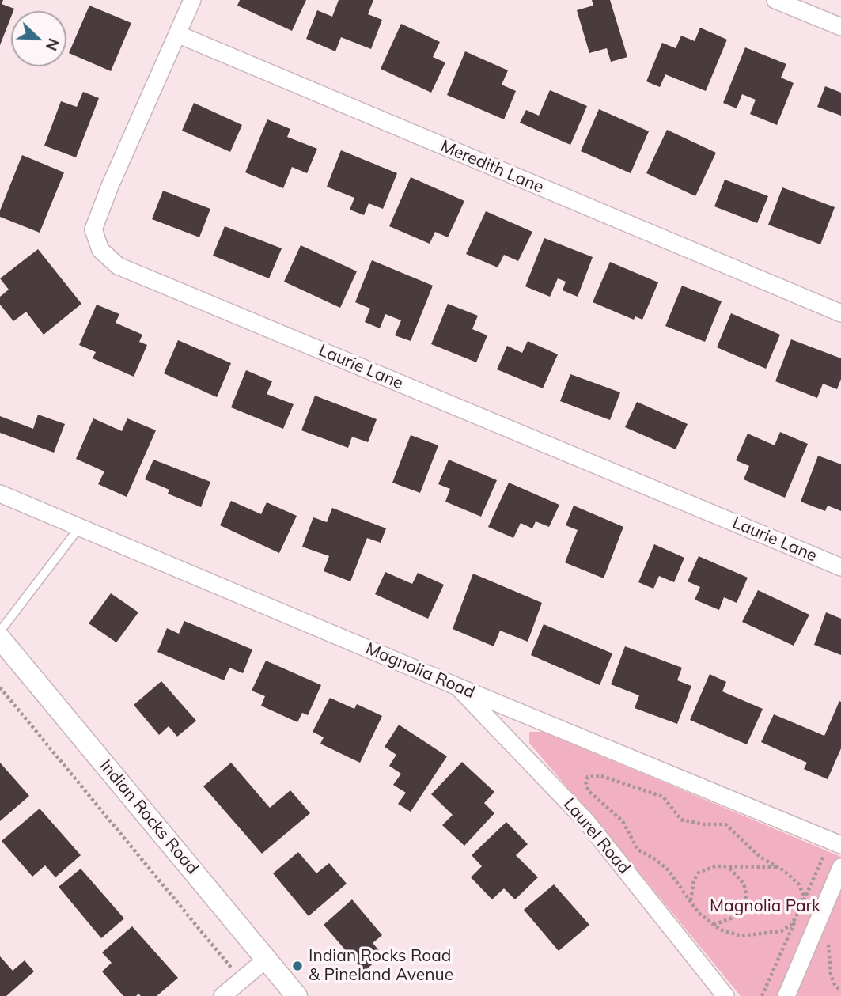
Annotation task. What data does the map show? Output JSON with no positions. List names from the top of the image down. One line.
{"streets":{"street":["Meredith Lane","Laurie Lane","Magnolia Road","Indian Rocks Road","Laurel Road"]},"crossings":[["Meredith Lane","Laurie Lane"],["Magnolia Road","Laurel Road"]],"parks":["Magnolia Park"],"places":["Indian Rocks Road & Pineland Avenue"],"north":"bottom right"}
